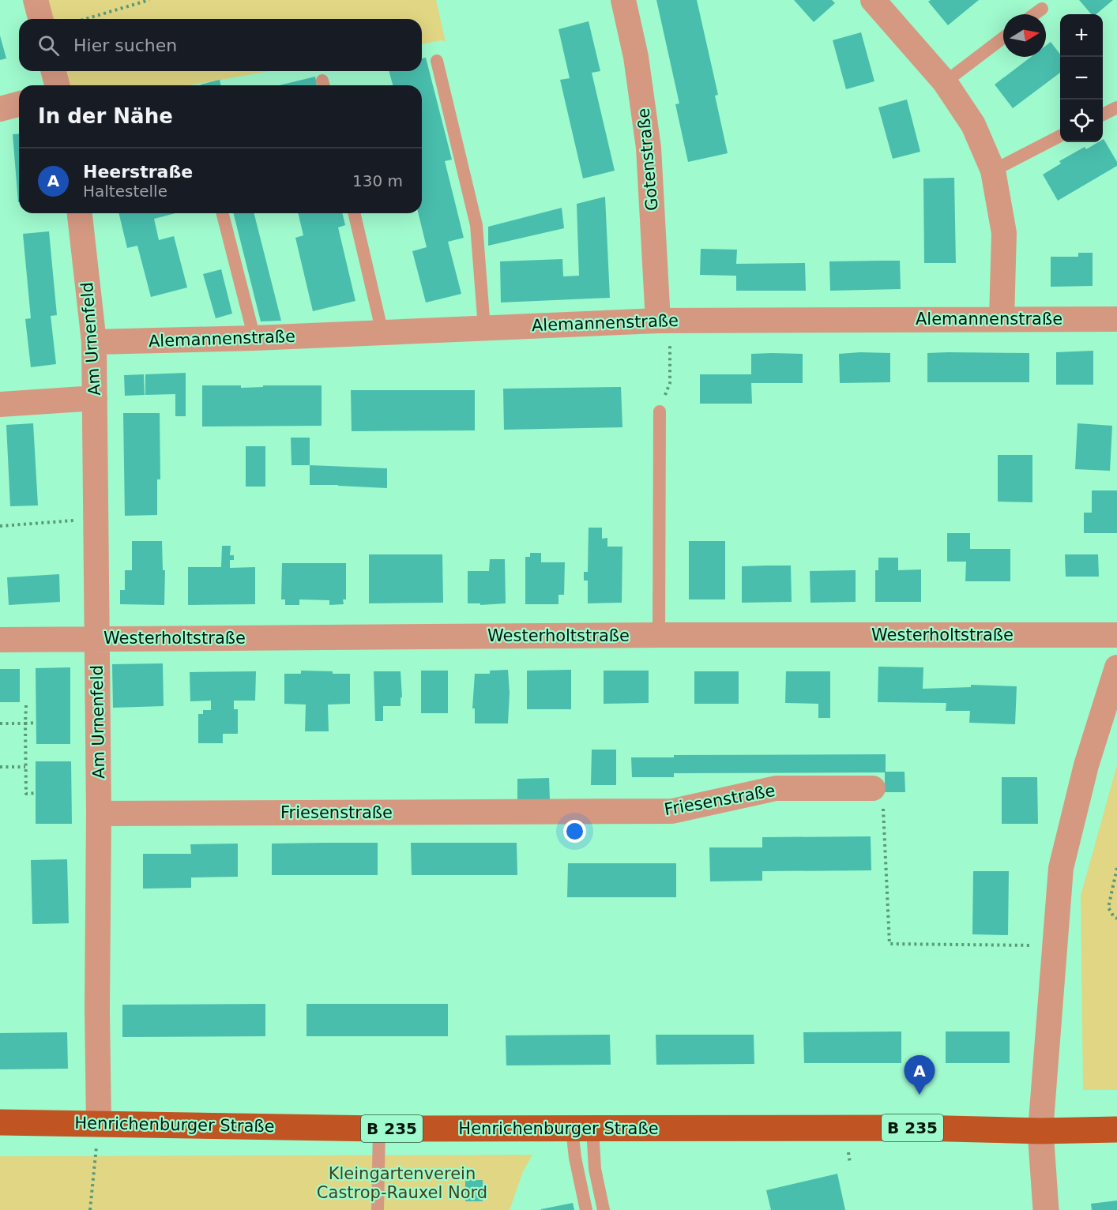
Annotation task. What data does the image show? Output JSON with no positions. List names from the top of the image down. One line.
{"streets":{"main road":["Henrichenburger Straße","B 235"],"street":["Gotenstraße","Alemannenstraße","Am Urnenfeld","Westerholtstraße","Friesenstraße"]},"crossings":[["Gotenstraße","Alemannenstraße"],["Alemannenstraße","Am Urnenfeld"],["Am Urnenfeld","Westerholtstraße"],["Am Urnenfeld","Friesenstraße"],["Am Urnenfeld","Henrichenburger Straße"]],"parks":["Kleingartenverein Castrop-Rauxel Nord"],"north":"right","page":{"map_buttons":["+","−"],"search":"Hier suchen","heading":"In der Nähe","list":[{"mark":"A","name":"Heerstraße","note":"Haltestelle","value":"130 m"}],"pins":"A"}}
